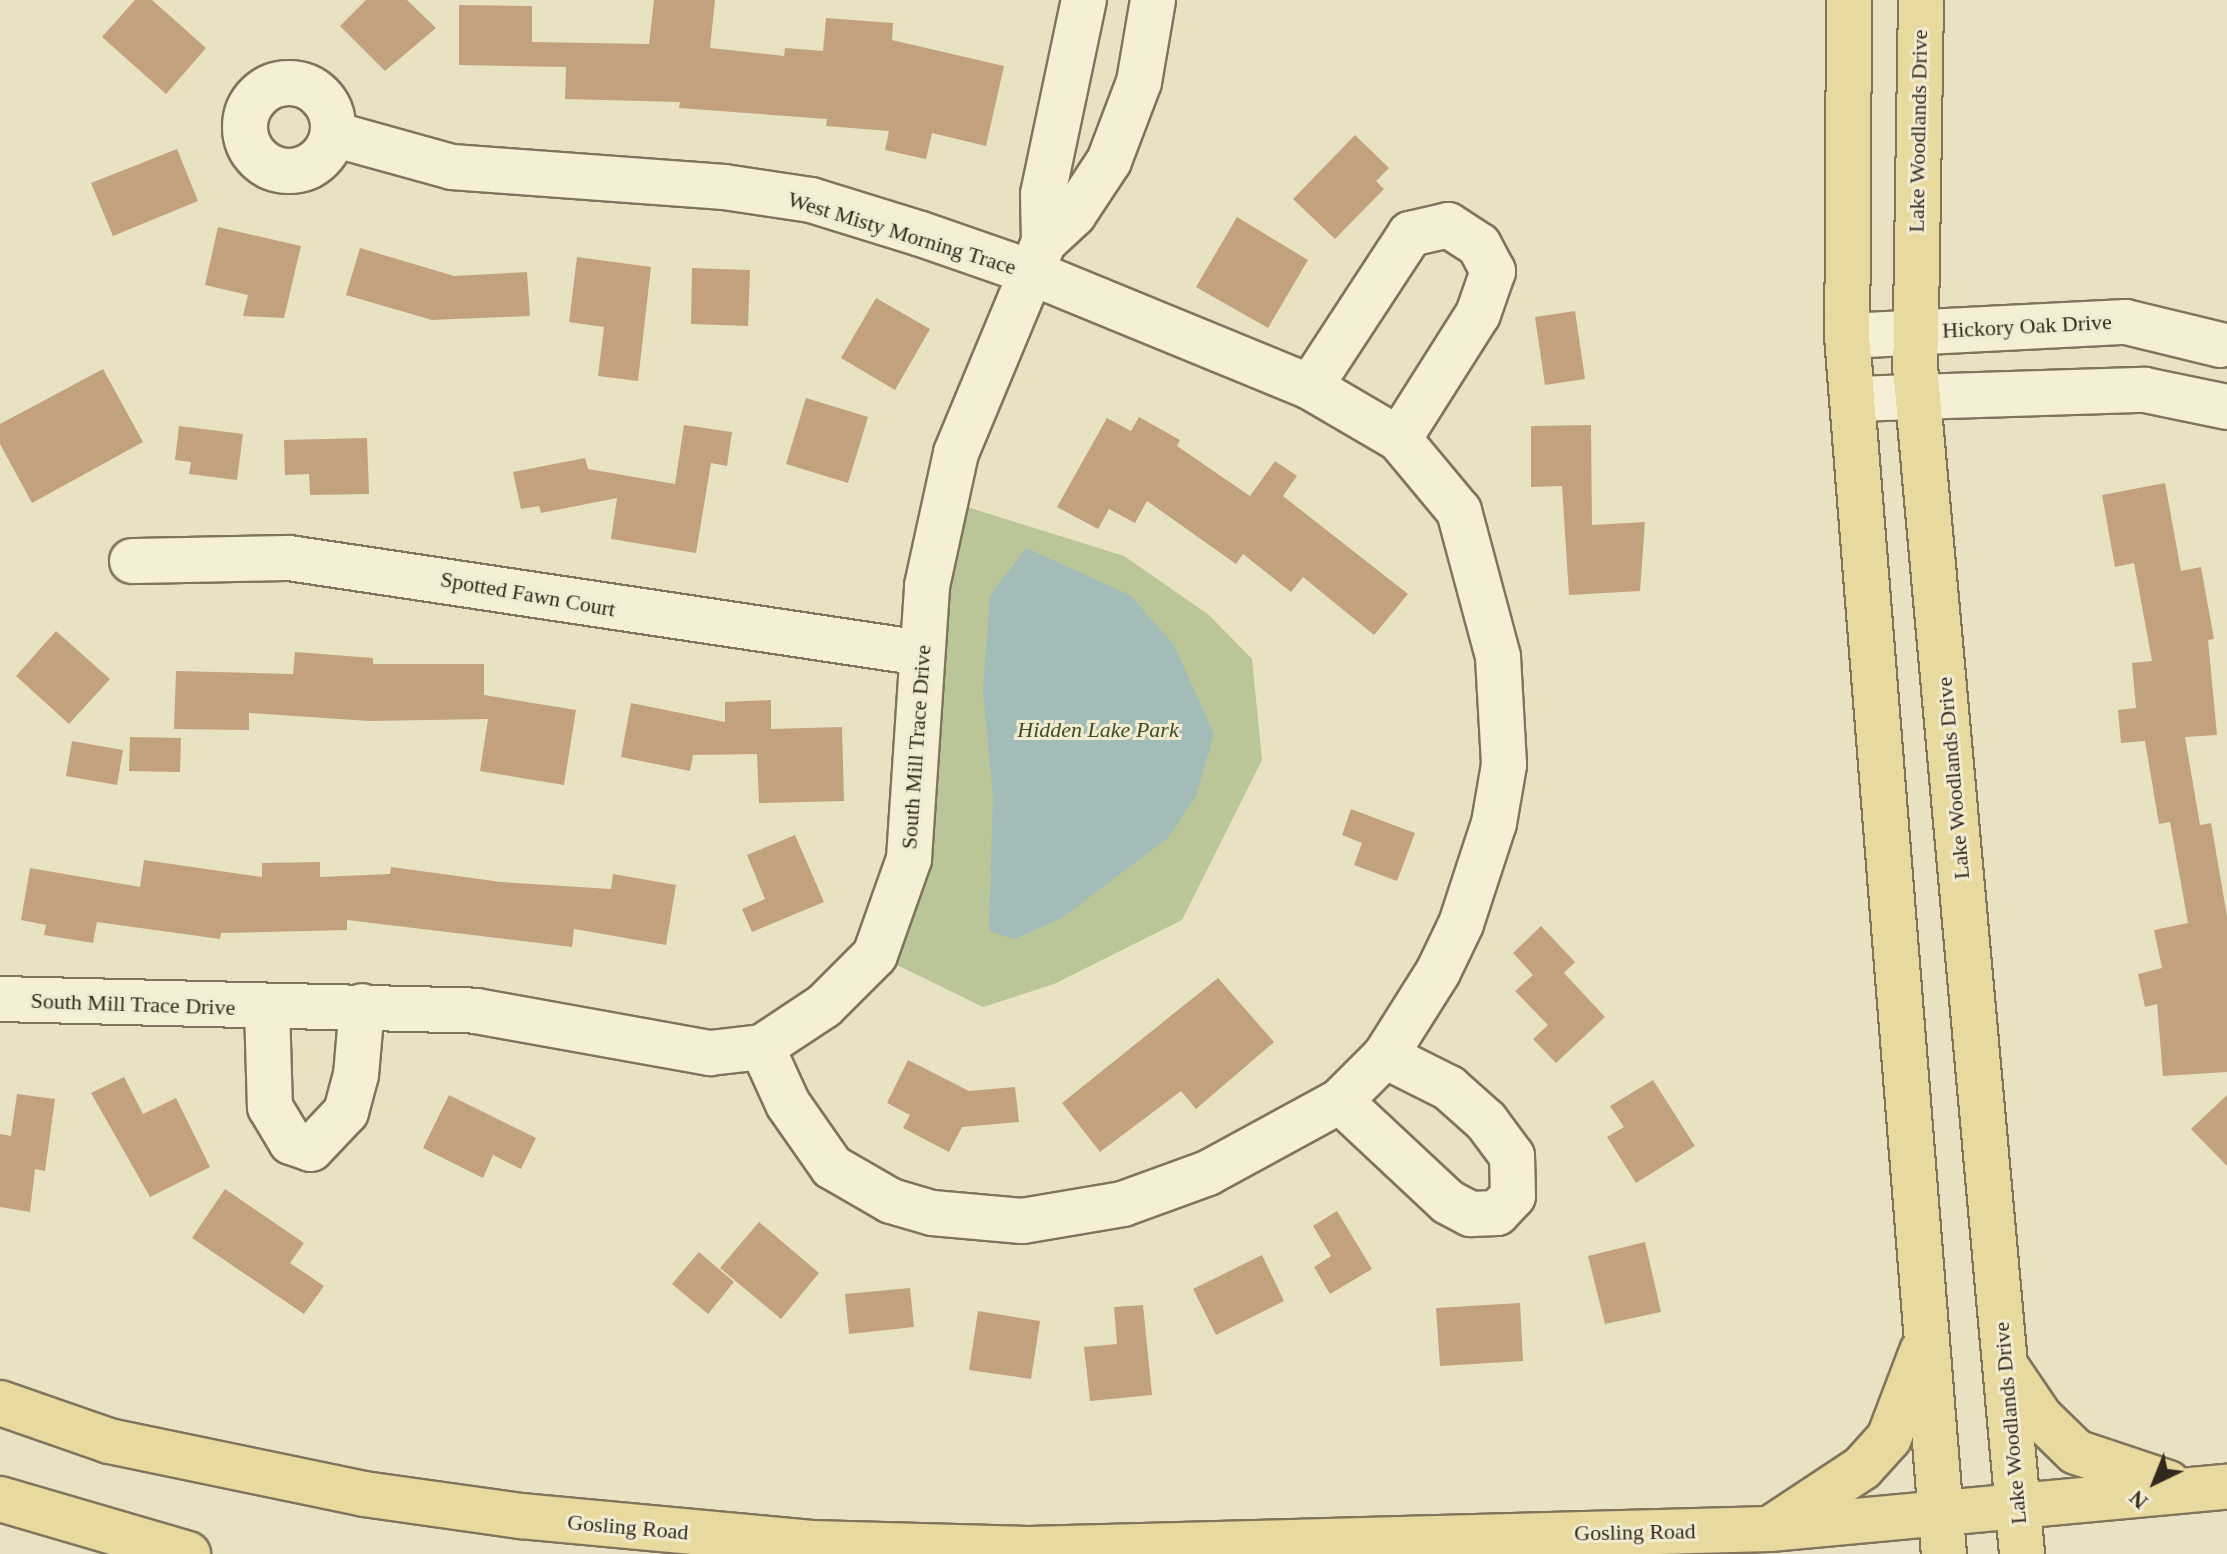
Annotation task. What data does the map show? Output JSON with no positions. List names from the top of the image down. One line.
{"streets":{"main road":["Lake Woodlands Drive","Gosling Road"],"street":["West Misty Morning Trace","Hickory Oak Drive","Spotted Fawn Court","South Mill Trace Drive"]},"crossings":[["Lake Woodlands Drive","Hickory Oak Drive"],["Lake Woodlands Drive","Gosling Road"],["West Misty Morning Trace","South Mill Trace Drive"],["Spotted Fawn Court","South Mill Trace Drive"]],"parks":["Hidden Lake Park"],"north":"bottom left"}
